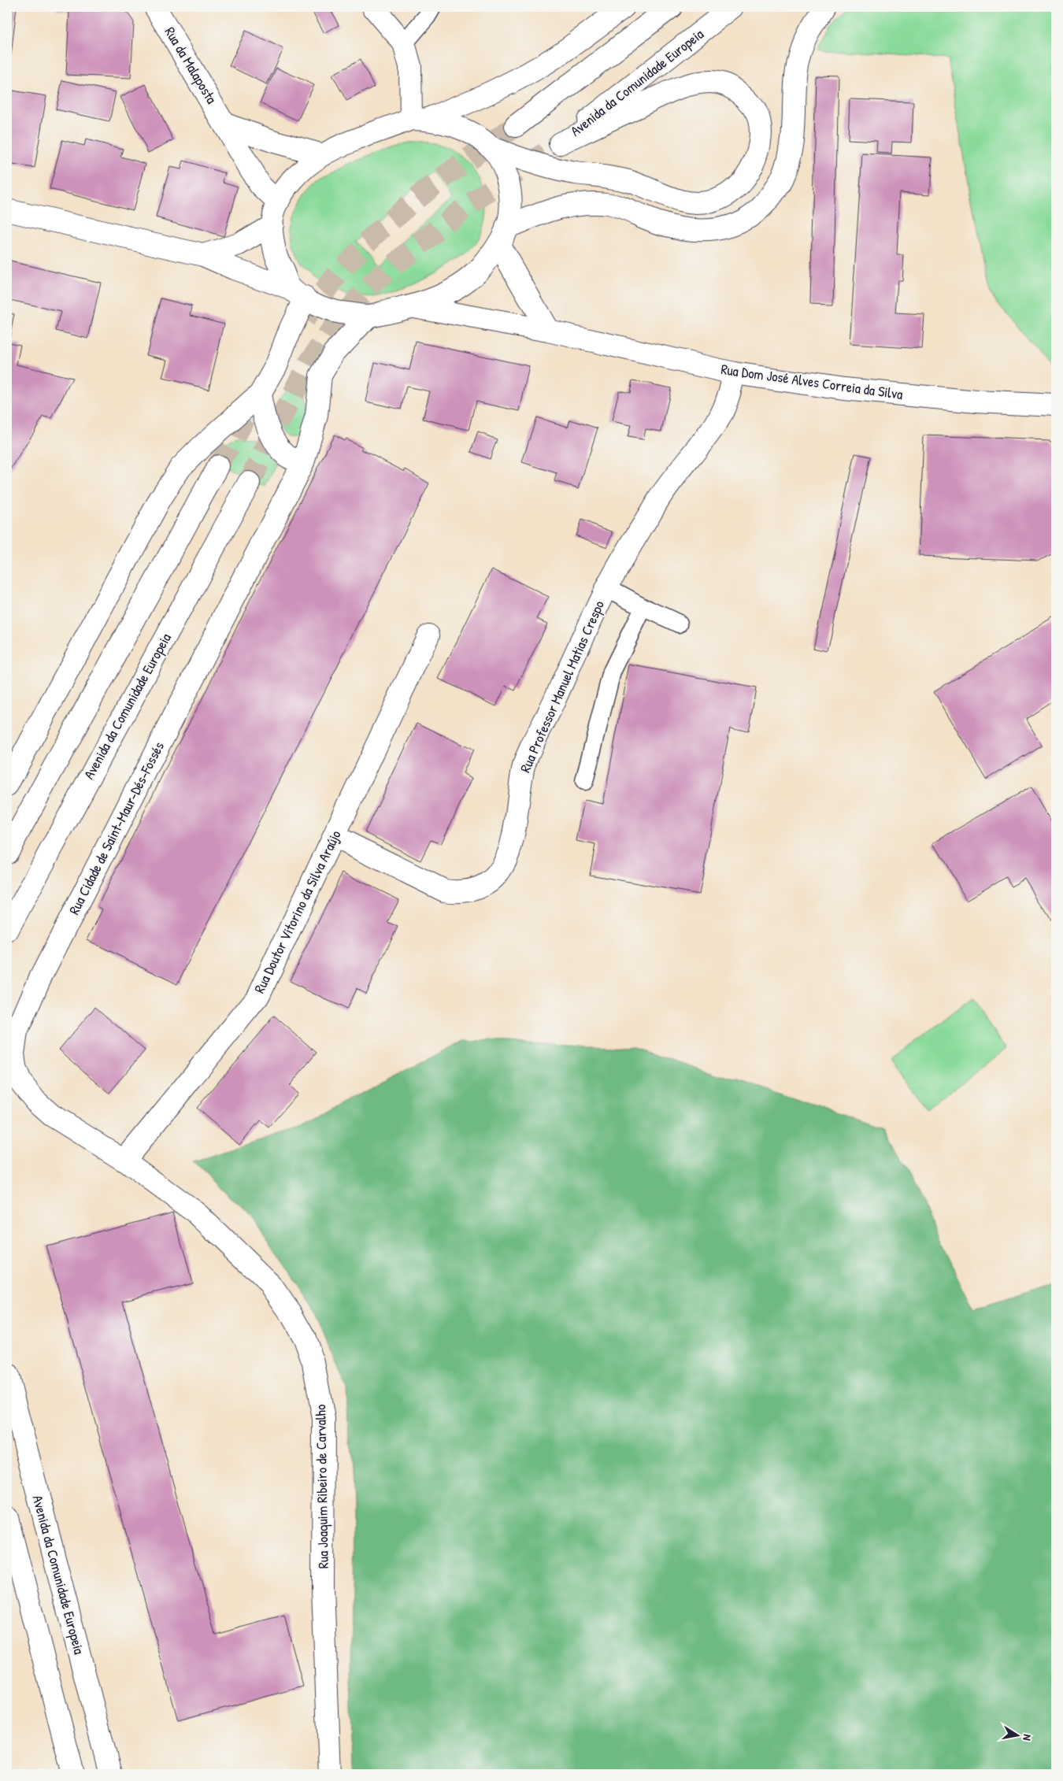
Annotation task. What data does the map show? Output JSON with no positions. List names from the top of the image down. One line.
{"streets":{"main road":["Rua da Malaposta","Avenida da Comunidade Europeia","Rua Dom José Alves Correia da Silva","Rua Professor Manuel Matias Crespo","Rua Cidade de Saint-Maur-Dés-Fossés","Rua Doutor Vitorino da Silva Araújo","Rua Joaquim Ribeiro de Carvalho"]},"crossings":[["Rua Dom José Alves Correia da Silva","Rua Professor Manuel Matias Crespo"],["Rua Professor Manuel Matias Crespo","Rua Doutor Vitorino da Silva Araújo"],["Rua Cidade de Saint-Maur-Dés-Fossés","Rua Doutor Vitorino da Silva Araújo"],["Rua Cidade de Saint-Maur-Dés-Fossés","Rua Joaquim Ribeiro de Carvalho"],["Rua Doutor Vitorino da Silva Araújo","Rua Joaquim Ribeiro de Carvalho"]],"north":"right"}
